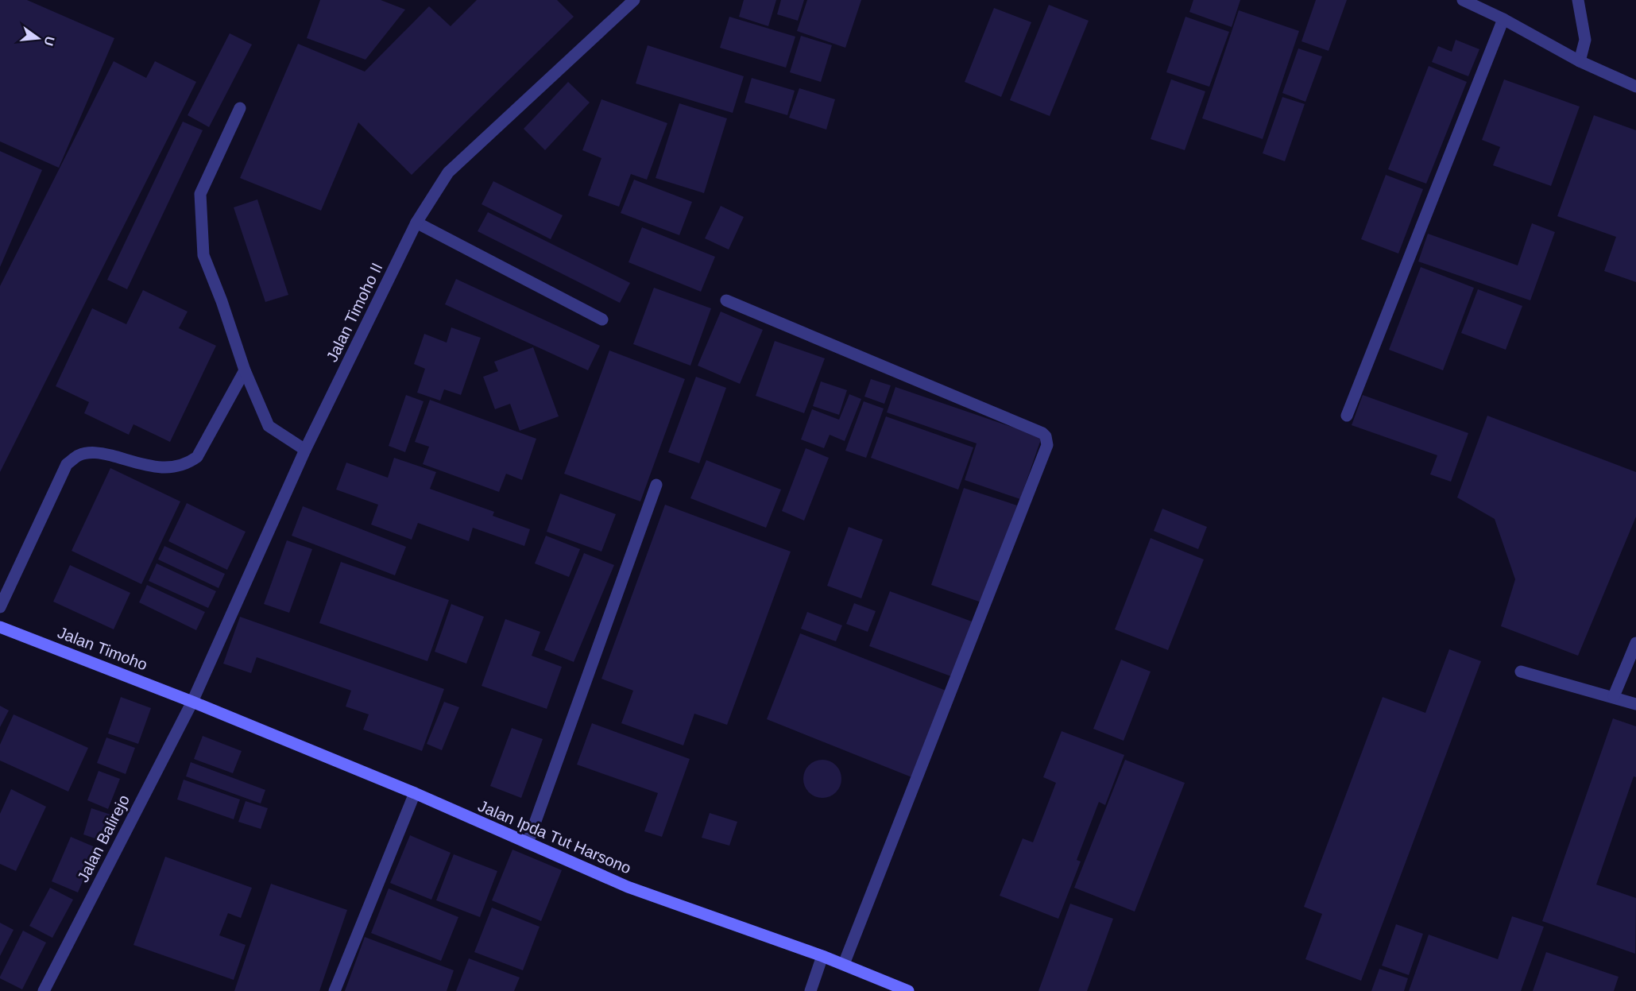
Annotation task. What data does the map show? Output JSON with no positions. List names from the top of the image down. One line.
{"streets":{"main road":["Jalan Timoho","Jalan Ipda Tut Harsono"],"street":["Jalan Timoho II","Jalan Balirejo"]},"crossings":[["Jalan Timoho II","Jalan Timoho"],["Jalan Timoho II","Jalan Ipda Tut Harsono"],["Jalan Timoho II","Jalan Balirejo"],["Jalan Timoho","Jalan Ipda Tut Harsono"],["Jalan Timoho","Jalan Balirejo"],["Jalan Ipda Tut Harsono","Jalan Balirejo"]],"north":"right"}
